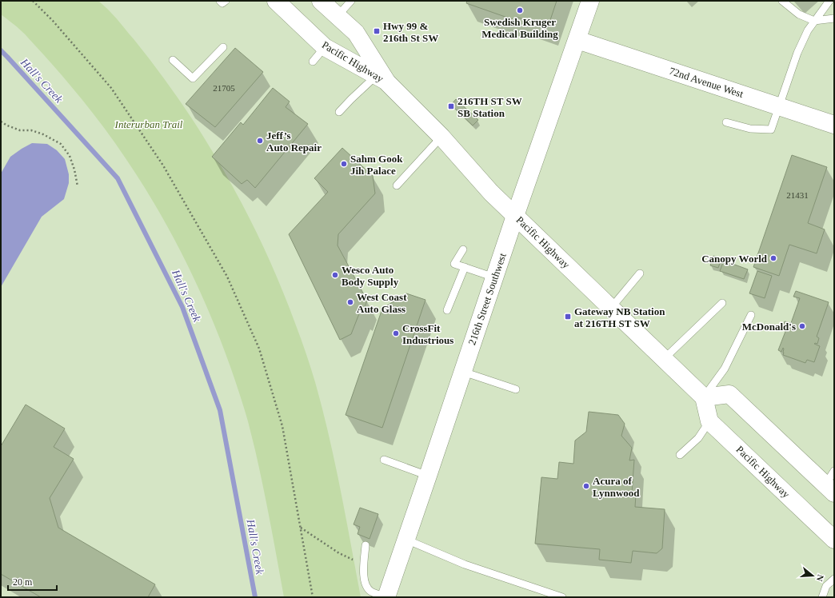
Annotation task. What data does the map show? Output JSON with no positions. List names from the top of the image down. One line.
{"streets":{"main road":["Pacific Highway","72nd Avenue West","216th Street Southwest"]},"crossings":[["Pacific Highway","216th Street Southwest"],["72nd Avenue West","216th Street Southwest"]],"water":["Hall's Creek"],"parks":["Interurban Trail"],"places":{"other":["Swedish Kruger Medical Building","Jeff’s Auto Repair","Sahm Gook Jih Palace","Canopy World","Wesco Auto Body Supply","West Coast Auto Glass","McDonald's","CrossFit Industrious","Acura of Lynnwood"],"transit":["Hwy 99 & 216th St SW","216TH ST SW SB Station","Gateway NB Station at 216TH ST SW"]},"house_numbers":["21705","21431"],"scale_bar":"20 m","north":"right"}
